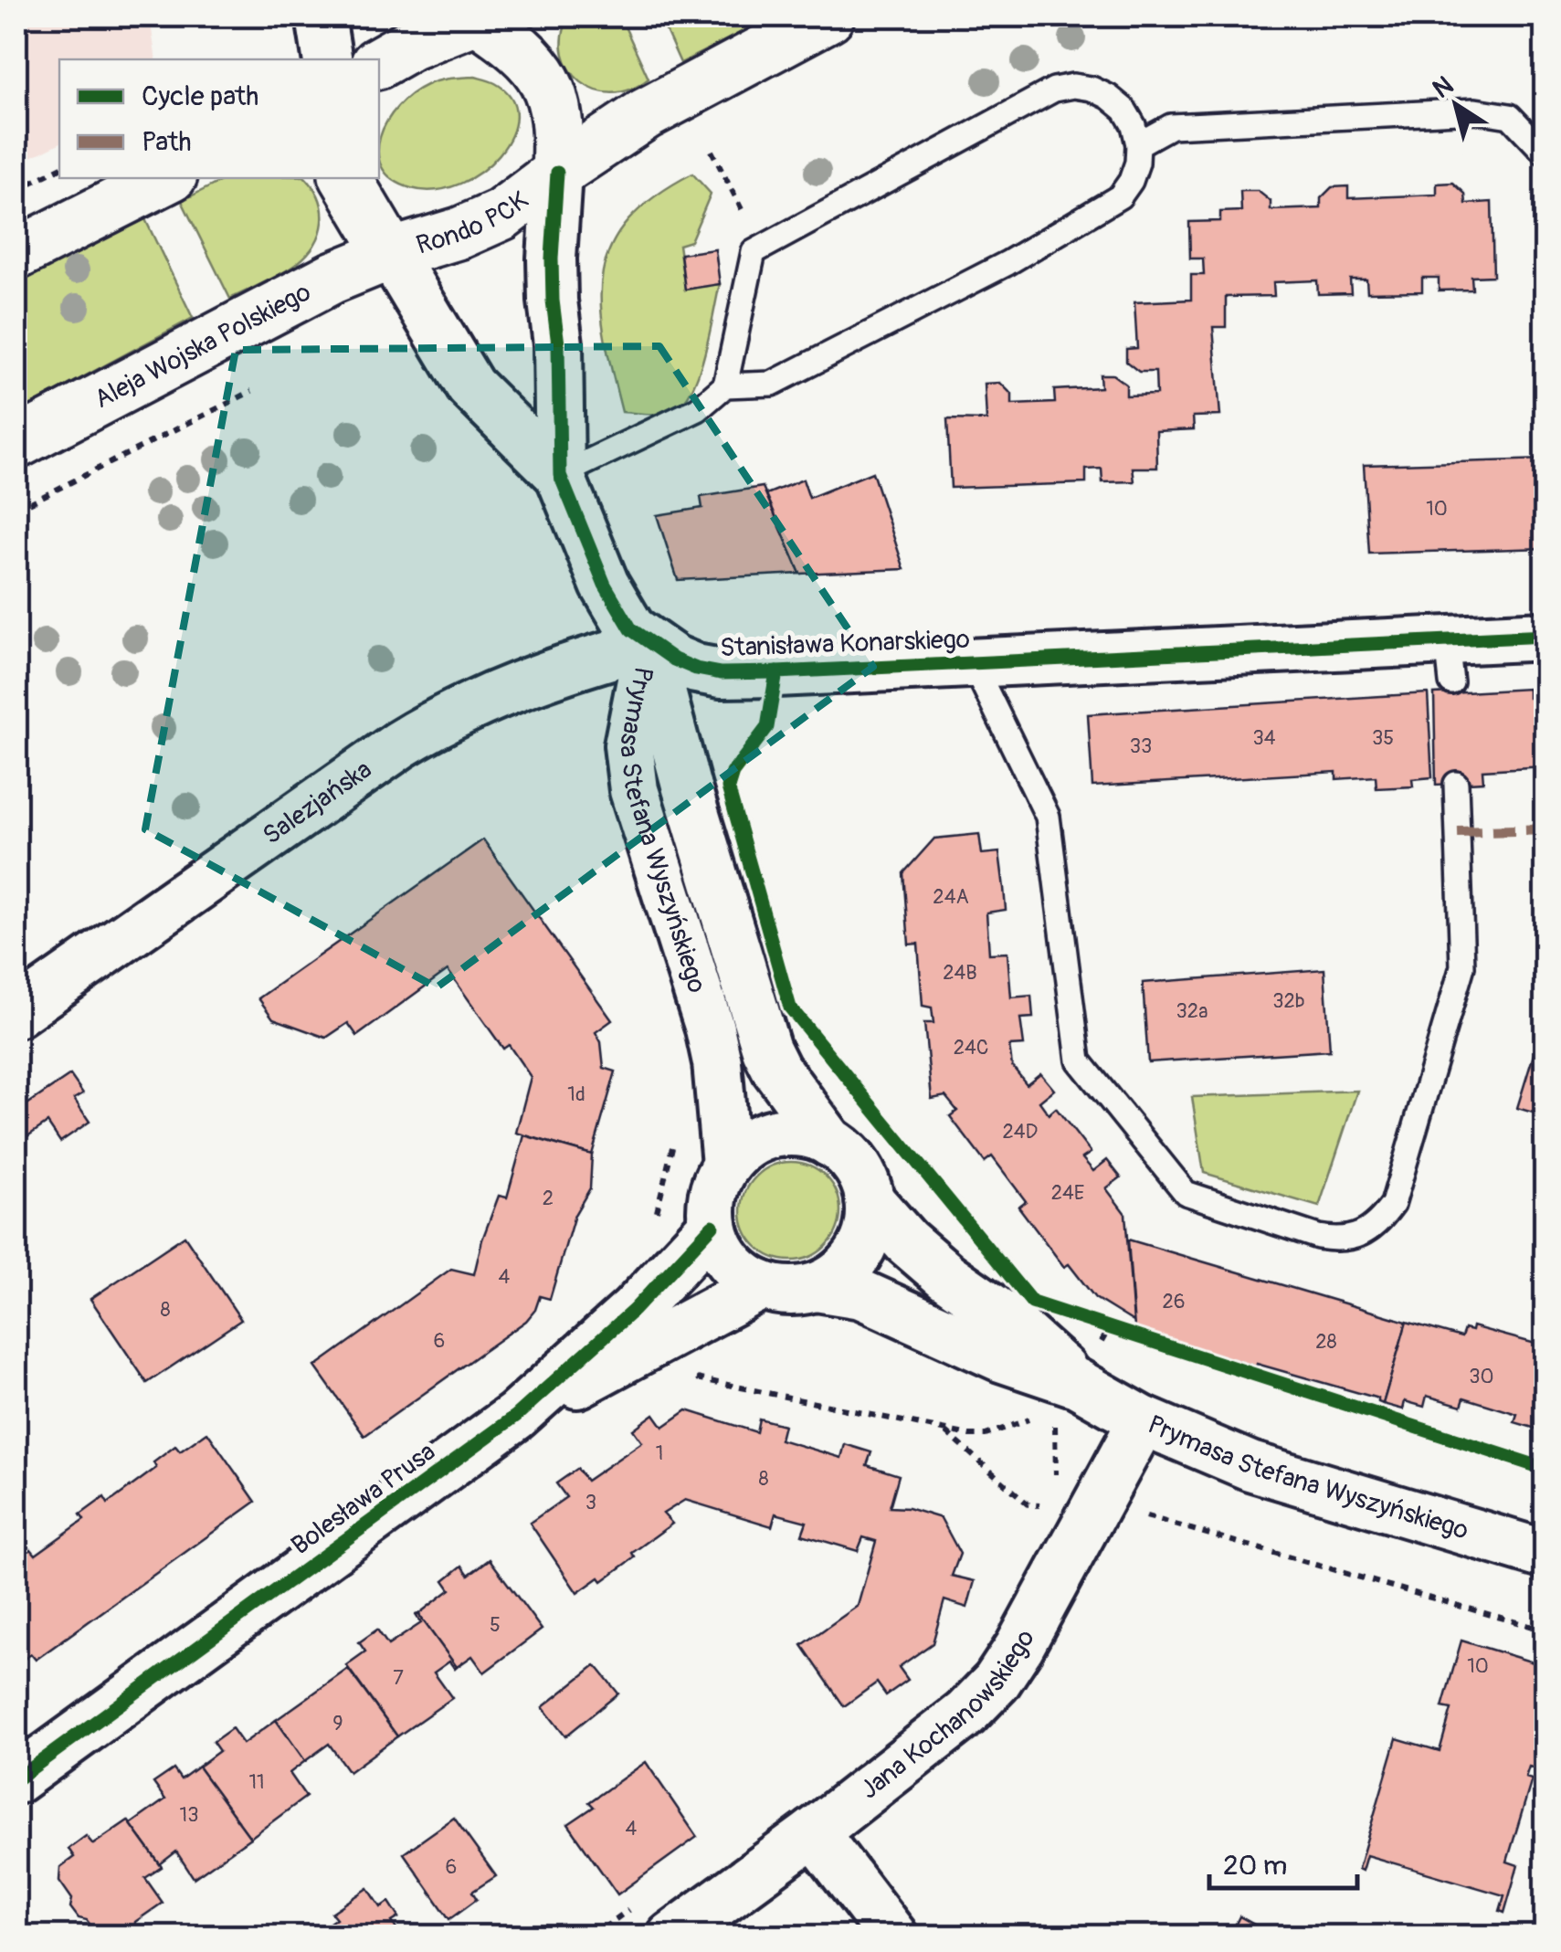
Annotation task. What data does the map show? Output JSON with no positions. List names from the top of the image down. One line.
{"streets":{"main road":["Rondo PCK","Aleja Wojska Polskiego"],"street":["Stanisława Konarskiego","Salezjańska","Prymasa Stefana Wyszyńskiego","Bolesława Prusa","Jana Kochanowskiego"]},"crossings":[["Rondo PCK","Aleja Wojska Polskiego"],["Rondo PCK","Stanisława Konarskiego"],["Aleja Wojska Polskiego","Stanisława Konarskiego"],["Stanisława Konarskiego","Salezjańska"],["Stanisława Konarskiego","Prymasa Stefana Wyszyńskiego"],["Salezjańska","Prymasa Stefana Wyszyńskiego"],["Prymasa Stefana Wyszyńskiego","Bolesława Prusa"],["Prymasa Stefana Wyszyńskiego","Jana Kochanowskiego"]],"house_numbers":["10","34","35","33","24A","24B","32b","32a","24C","1d","24D","24E","2","4","26","8","6","28","30","1","8","3","5","10","7","9","11","13","4","6"],"legend":["Cycle path","Path"],"scale_bar":"20 m","north":"top left"}
